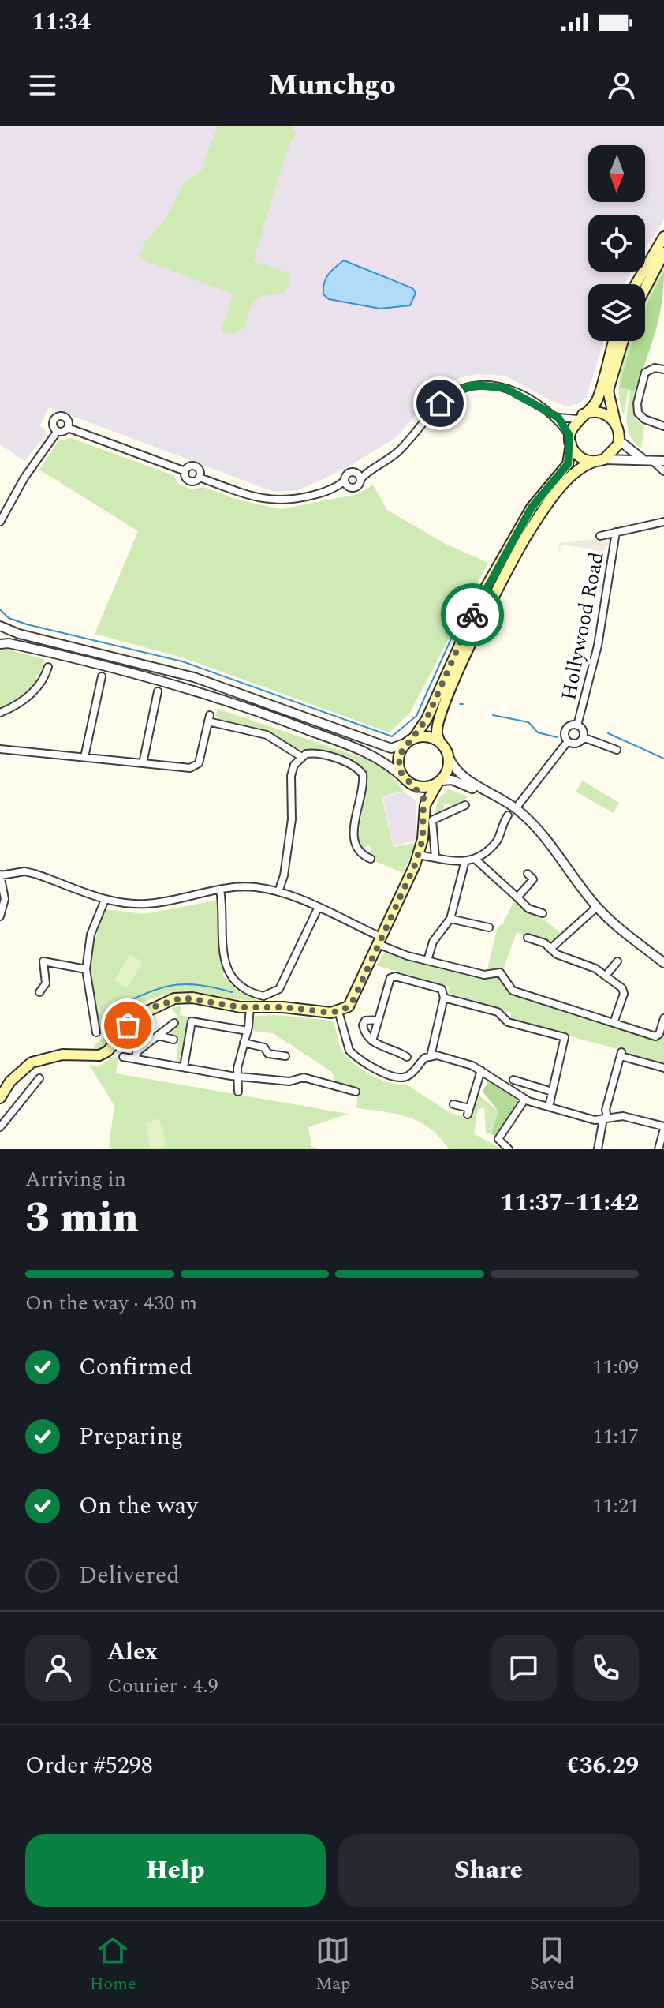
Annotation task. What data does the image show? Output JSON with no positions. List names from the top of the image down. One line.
{"streets":{"street":["Hollywood Road"]},"north":"bottom","page":{"status":"11:34","header":"Munchgo","heading":["3 min","Arriving in","11:37–11:42"],"panel":["Alex","Courier · 4.9","Order #5298","€36.29"],"bar":"On the way · 430 m","list":[["Confirmed","11:09"],["Preparing","11:17"],["On the way","11:21"],"Delivered"],"buttons":["Help","Share"],"tabs":["Home","Map","Saved"]}}
